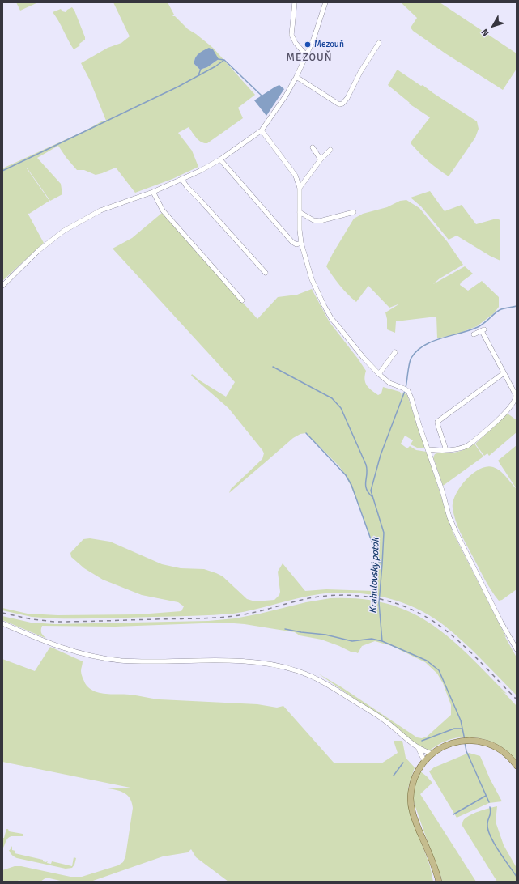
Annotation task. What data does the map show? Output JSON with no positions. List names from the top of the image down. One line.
{"districts":["MEZOUŇ"],"water":["Krahulovský potok"],"places":["Mezouň"],"north":"bottom left"}
